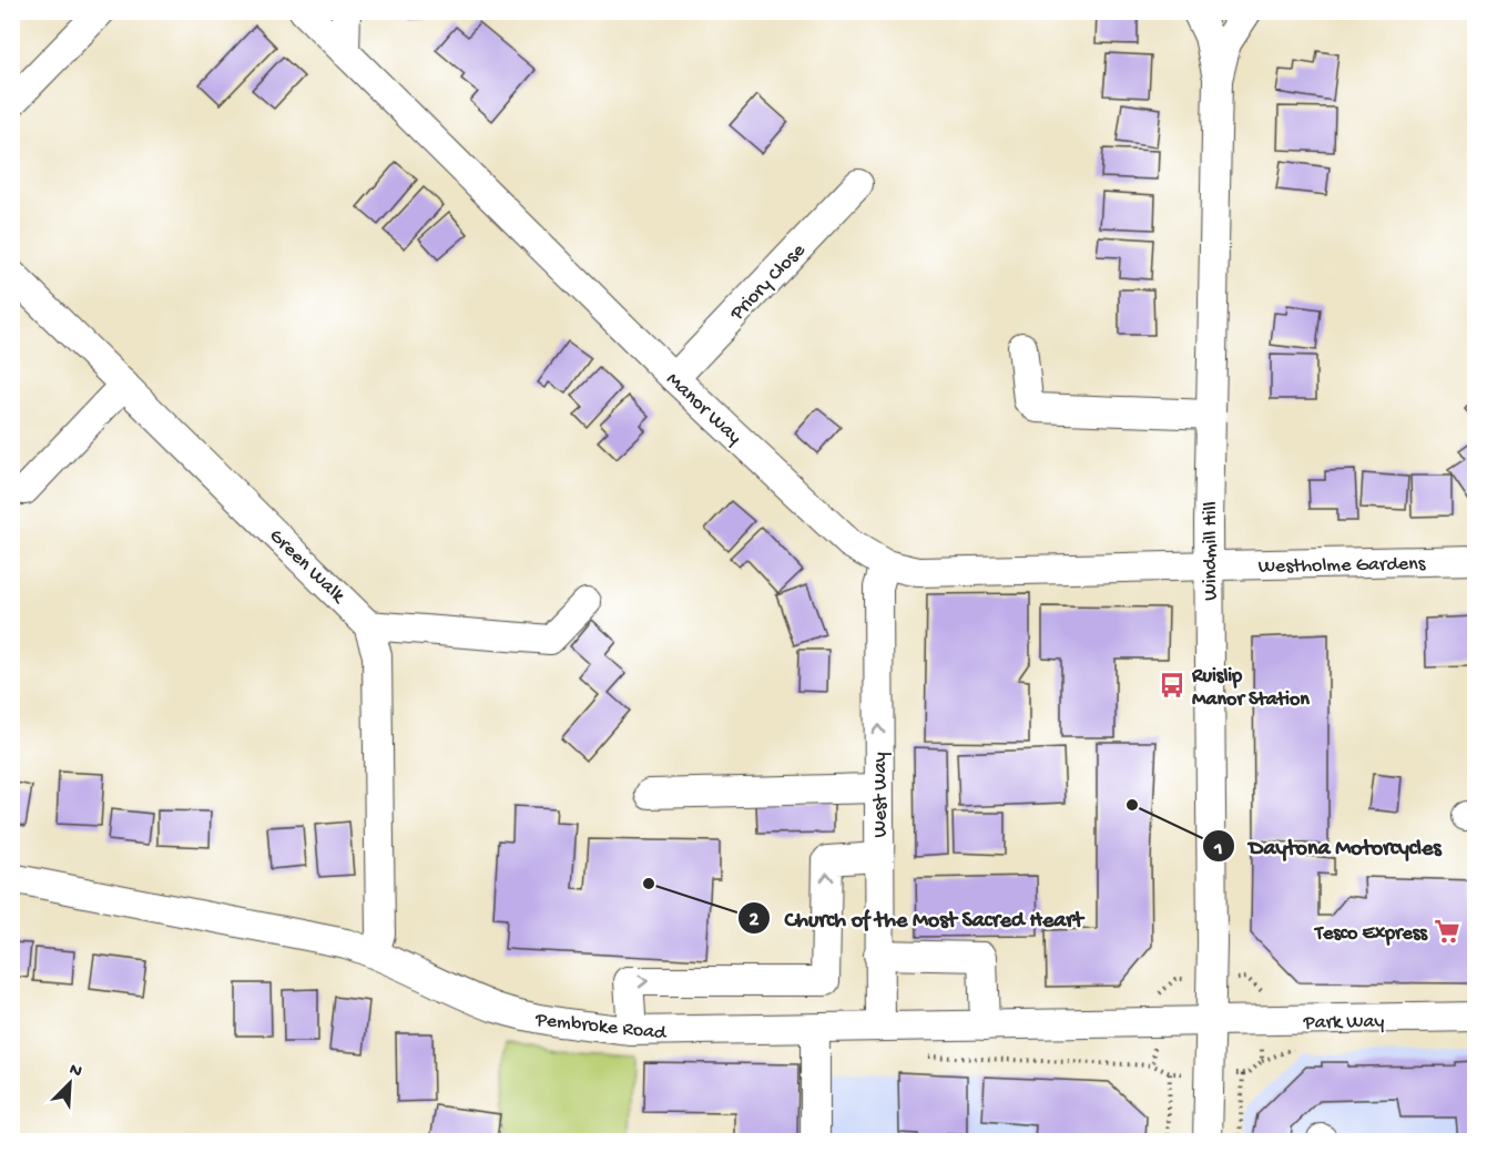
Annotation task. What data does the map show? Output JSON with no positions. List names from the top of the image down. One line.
{"streets":{"street":["Priory Close","Manor Way","Windmill Hill","Westholme Gardens","Green Walk","West Way","Park Way","Pembroke Road"]},"crossings":[["Priory Close","Manor Way"],["Manor Way","Windmill Hill"],["Manor Way","Westholme Gardens"],["Manor Way","West Way"],["Windmill Hill","Westholme Gardens"],["Windmill Hill","Park Way"],["Windmill Hill","Pembroke Road"],["Green Walk","Pembroke Road"],["West Way","Pembroke Road"],["Park Way","Pembroke Road"]],"one_way":["West Way"],"places":{"bus stop":["Ruislip Manor Station"],"other":["Daytona Motorcycles","Church of the Most Sacred Heart"],"supermarket":["Tesco Express"]},"north":"top right"}
